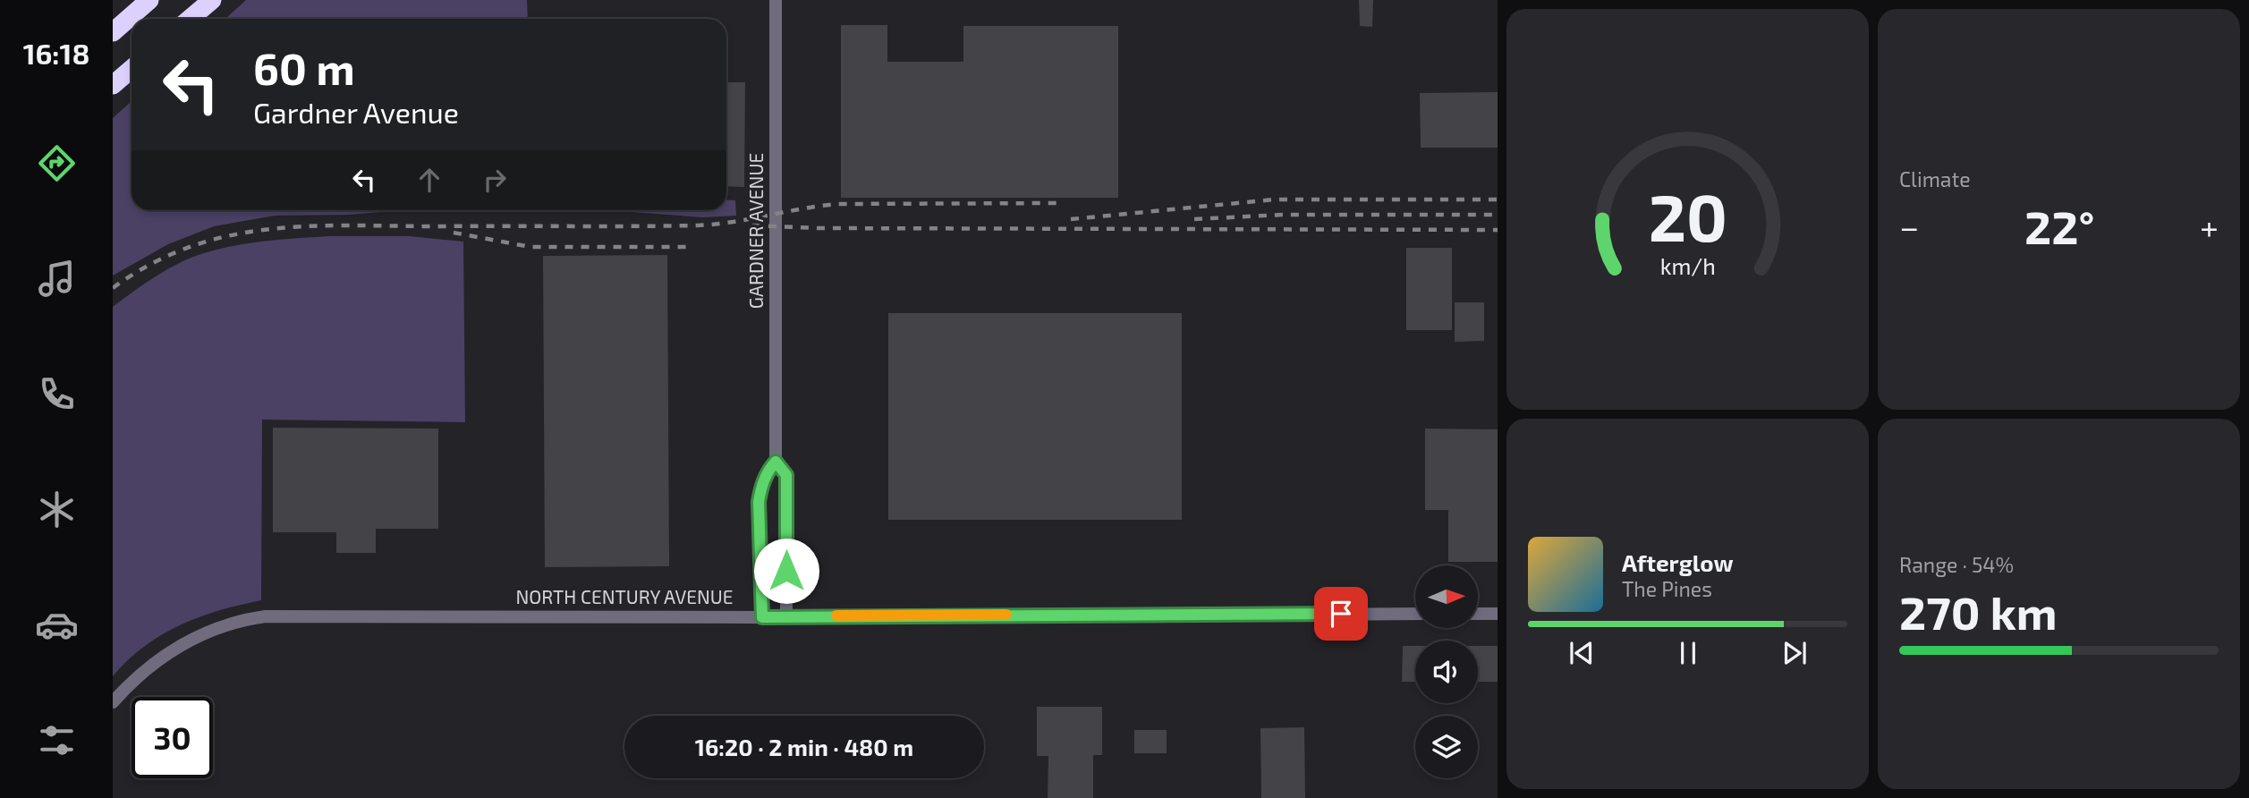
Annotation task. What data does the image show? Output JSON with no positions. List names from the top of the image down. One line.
{"streets":{"street":["GARDNER AVENUE","NORTH CENTURY AVENUE"]},"crossings":[["GARDNER AVENUE","NORTH CENTURY AVENUE"]],"north":"right","page":{"tabs":"16:18","tile":["Climate",["Range · 54%","270 km"]],"turn":["60 m","Gardner Avenue"],"heat":["−","22°","+"],"song":["Afterglow","The Pines"],"limit":"30","trip":"16:20 · 2 min · 480 m","gauge":["20","km/h"]}}
